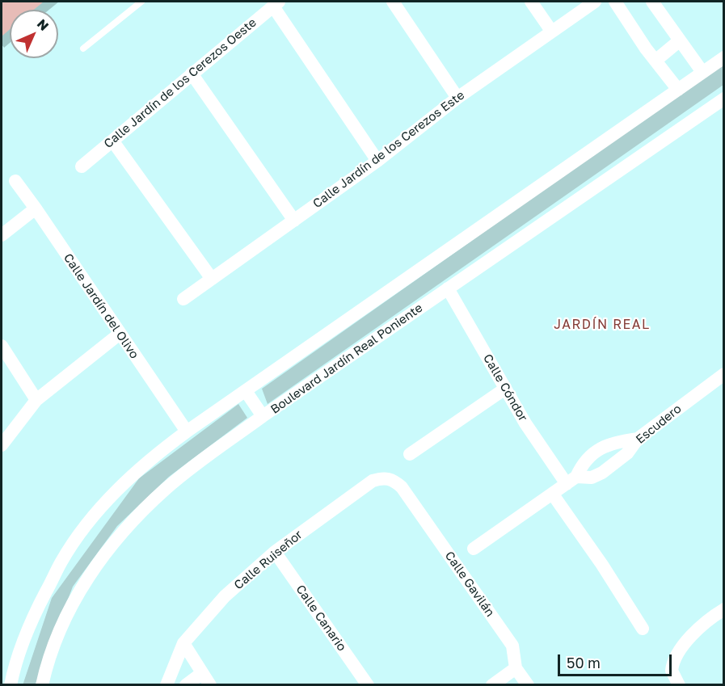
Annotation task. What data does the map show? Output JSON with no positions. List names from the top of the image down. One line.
{"streets":{"street":["Calle Jardín de los Cerezos Oeste","Calle Jardín de los Cerezos Este","Calle Jardín del Olivo","Boulevard Jardín Real Poniente","Calle Cóndor","Escudero","Calle Ruiseñor","Calle Gavilán","Calle Canario"]},"crossings":[["Boulevard Jardín Real Poniente","Calle Cóndor"],["Calle Cóndor","Escudero"],["Calle Ruiseñor","Calle Gavilán"],["Calle Ruiseñor","Calle Canario"]],"districts":["JARDÍN REAL"],"scale_bar":"50 m","north":"top right"}
